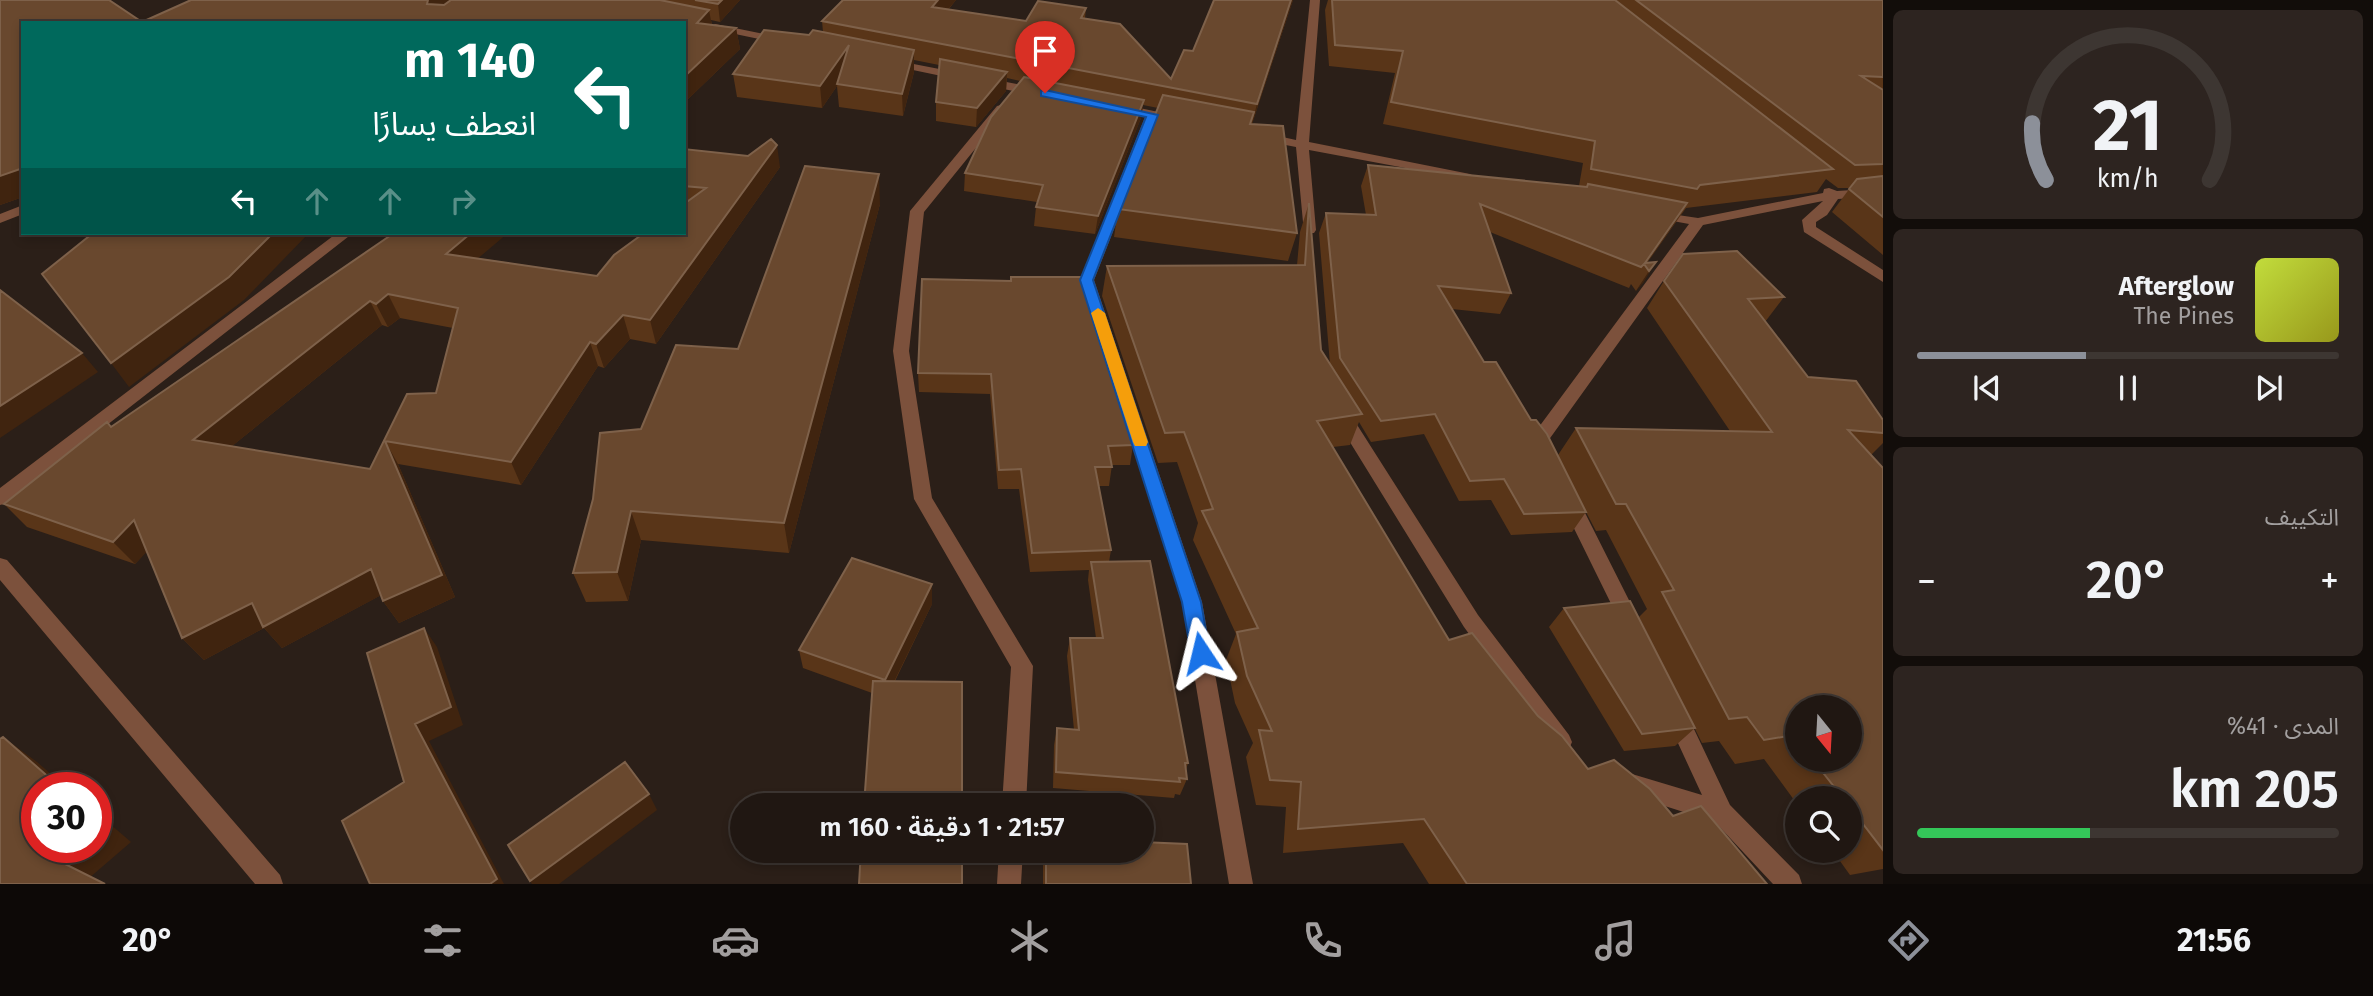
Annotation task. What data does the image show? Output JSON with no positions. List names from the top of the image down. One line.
{"north":"bottom","page":{"turn":["140 m","انعطف يسارًا"],"song":["Afterglow","The Pines"],"tile":["التكييف",["المدى · 41%","205 km"]],"heat":["−","20°","+"],"limit":"30","trip":"21:57 · 1 دقيقة · 160 m","tabs":["21:56","20°"],"gauge":["21","km/h"]}}
